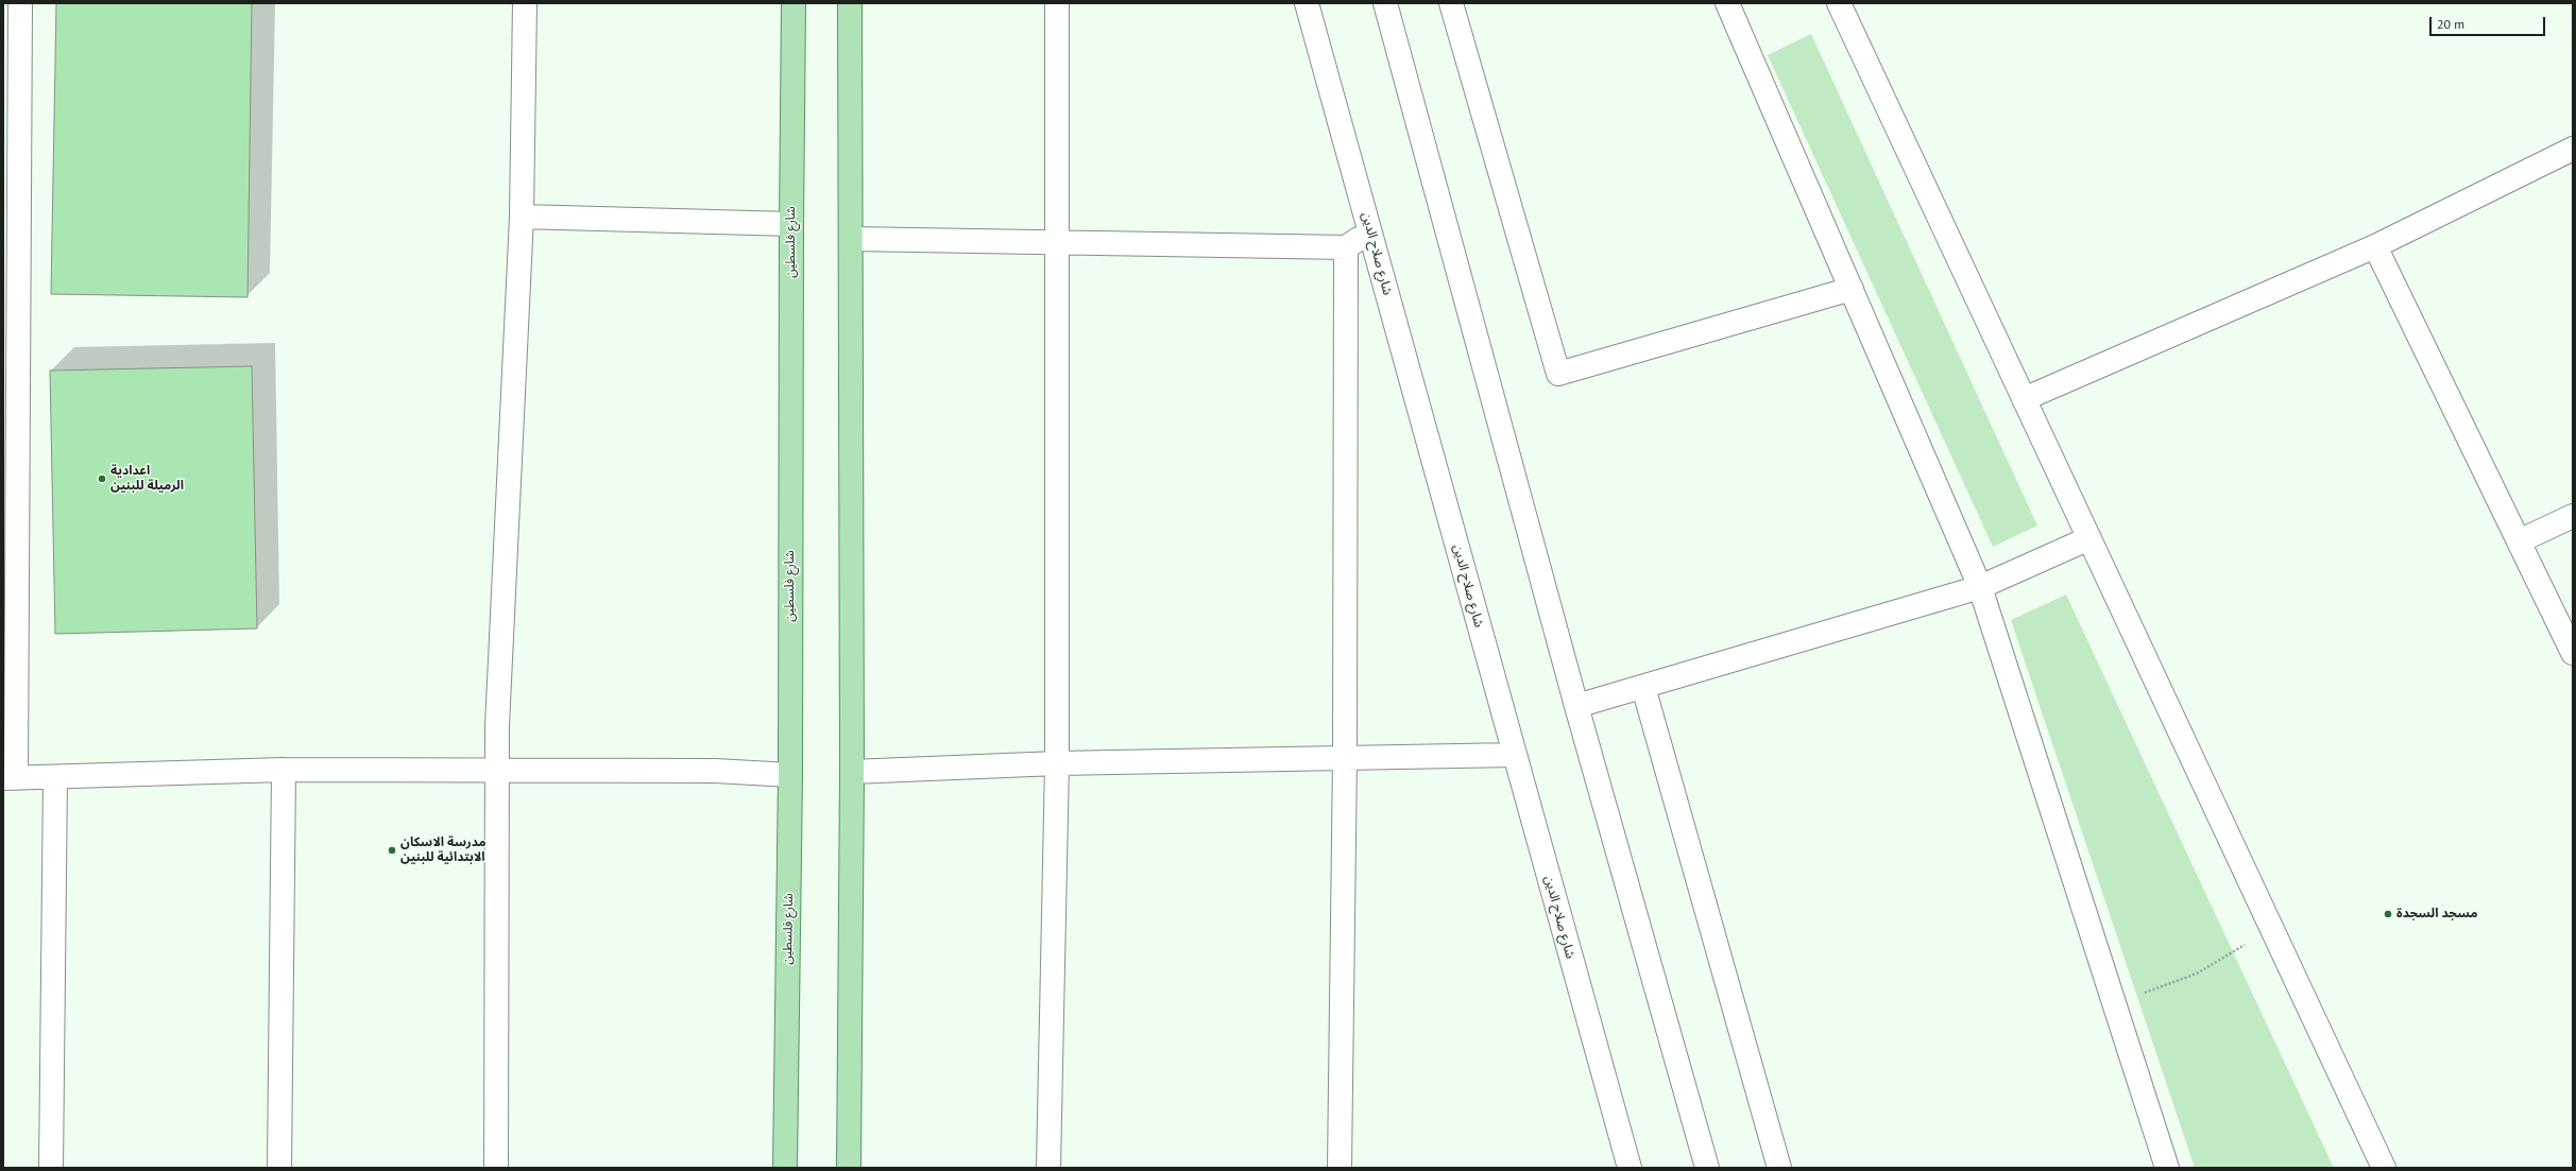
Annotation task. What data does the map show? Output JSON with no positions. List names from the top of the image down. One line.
{"streets":{"main road":["شارع فلسطين"],"street":["شارع صلاح الدين"]},"places":["اعدادية الرميلة للبنين","مدرسة الاسكان الابتدائية للبنين","مسجد السجدة"],"scale_bar":"20 m"}
